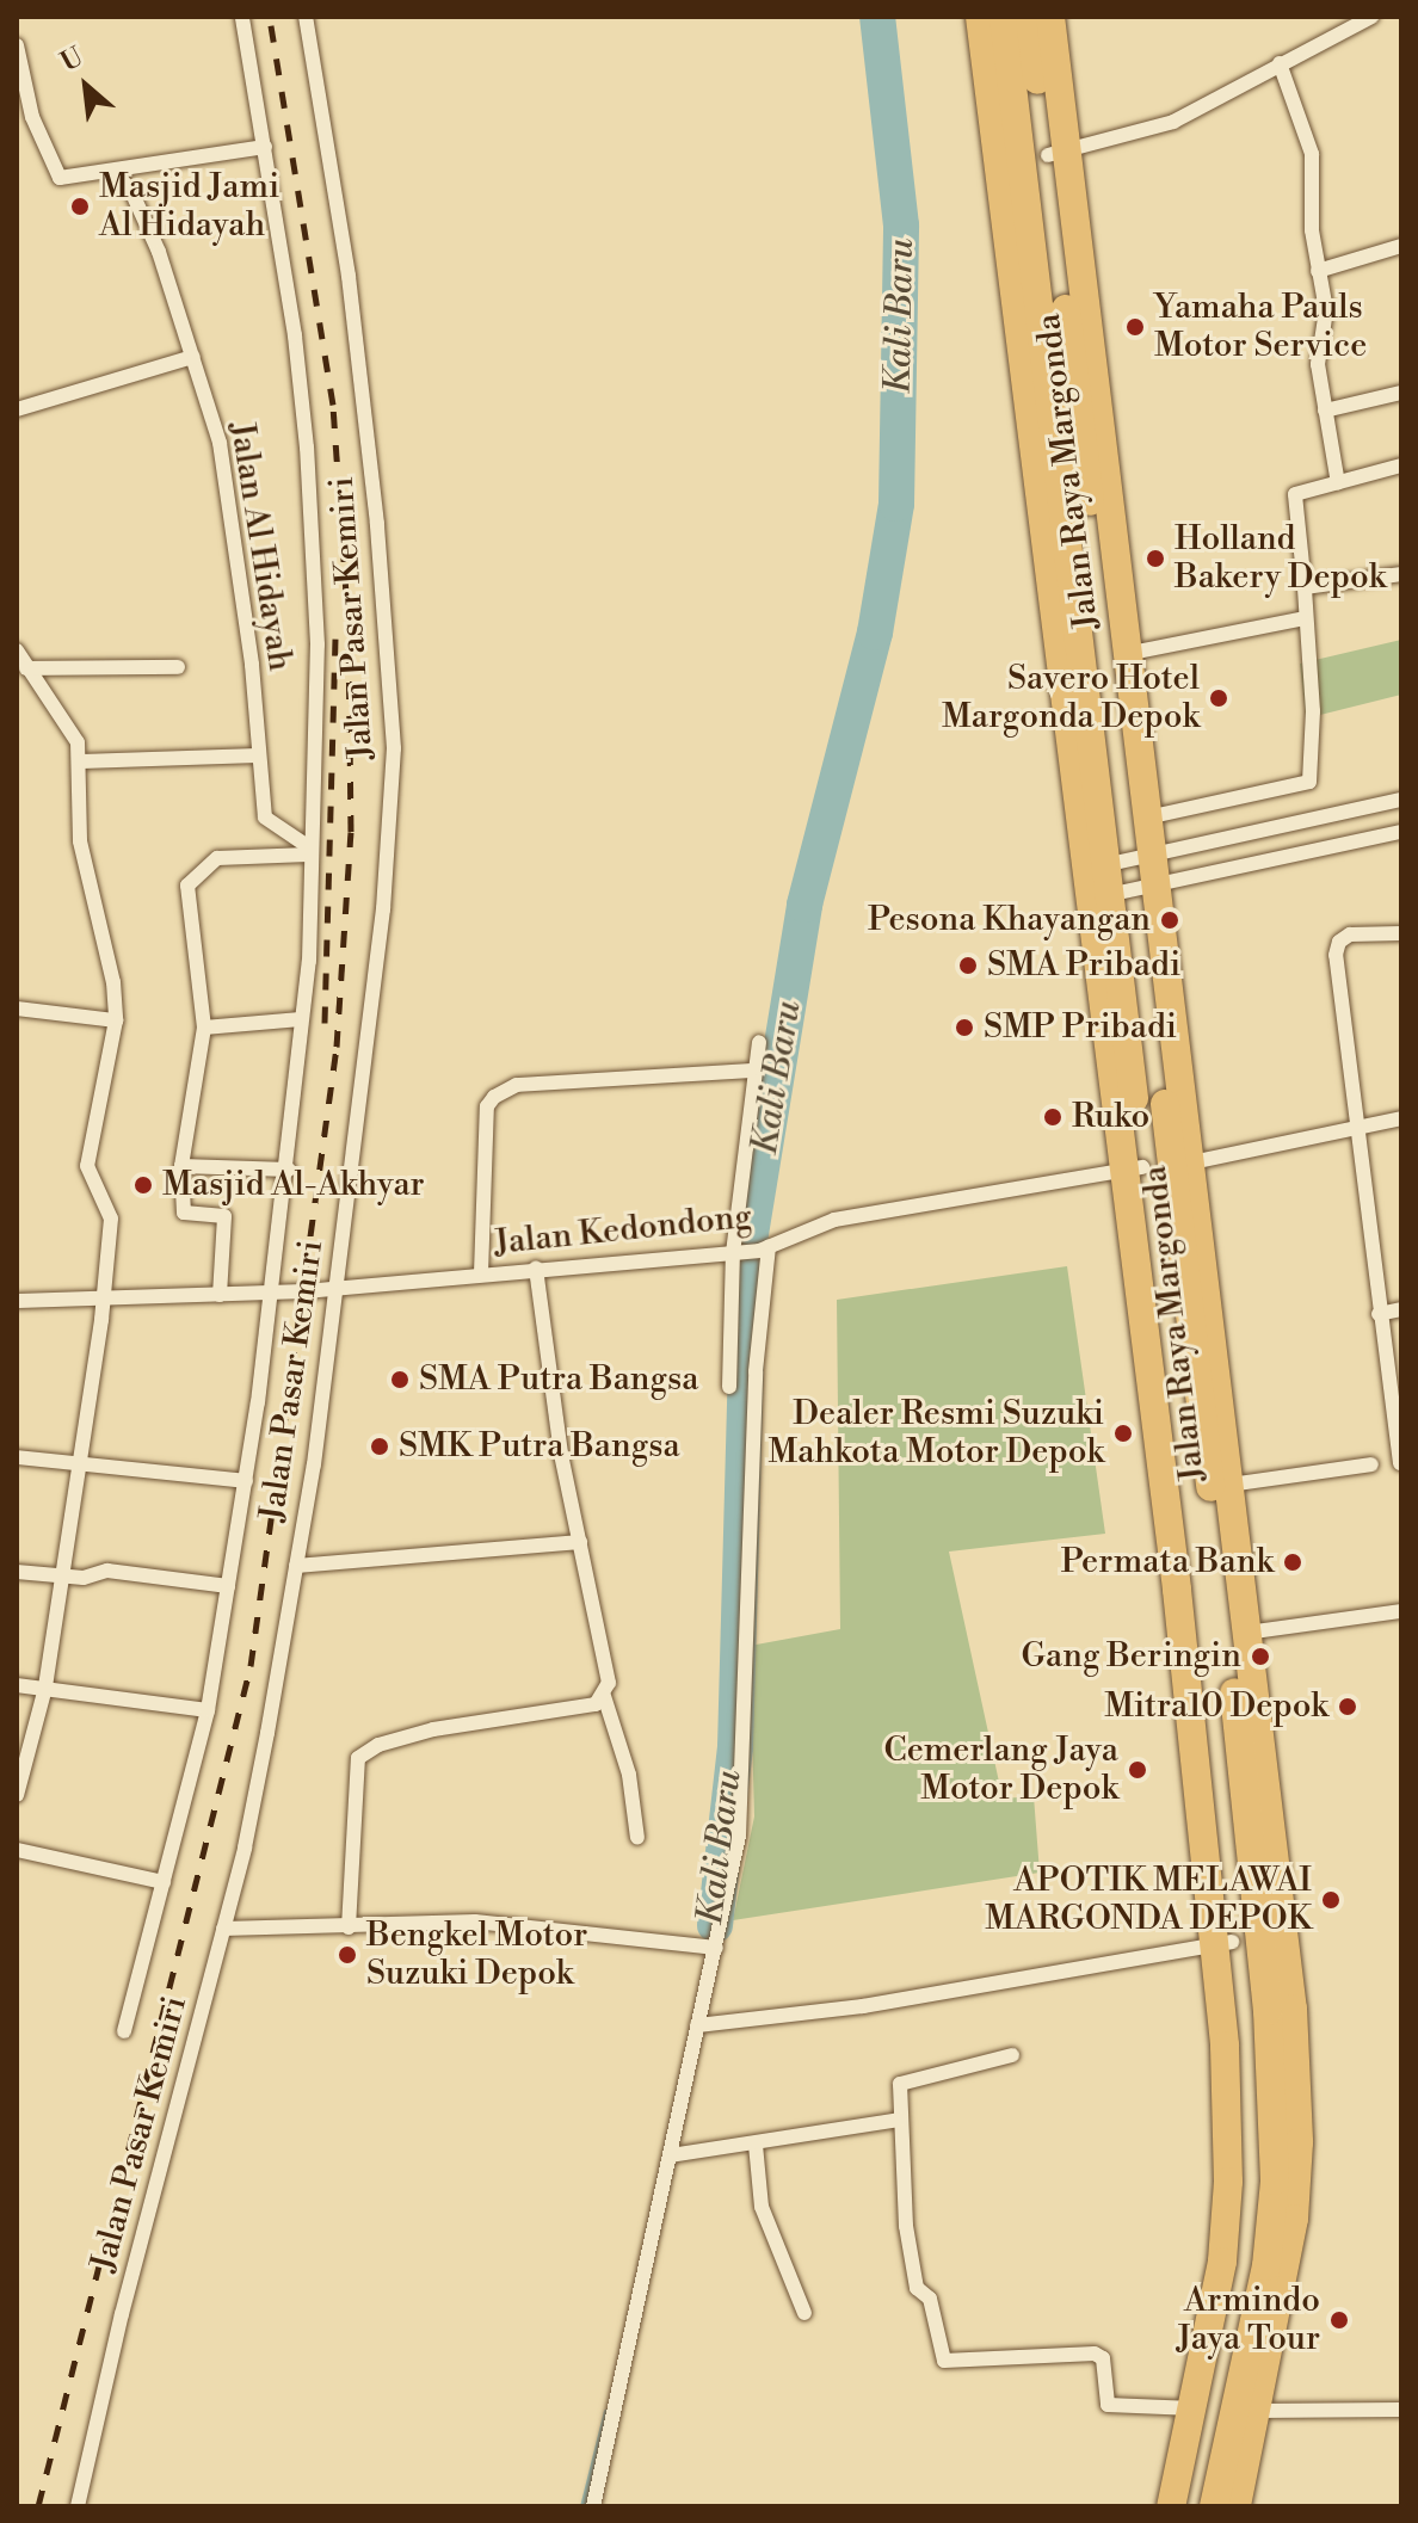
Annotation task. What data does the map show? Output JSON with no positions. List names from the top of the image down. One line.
{"streets":{"highway":["Jalan Raya Margonda"],"street":["Jalan Al Hidayah","Jalan Pasar Kemiri","Jalan Kedondong"]},"crossings":[["Jalan Raya Margonda","Jalan Kedondong"],["Jalan Pasar Kemiri","Jalan Kedondong"]],"water":["Kali Baru"],"places":["Masjid Jami Al Hidayah","Yamaha Pauls Motor Service","Holland Bakery Depok","Savero Hotel Margonda Depok","Pesona Khayangan","SMA Pribadi","SMP Pribadi","Ruko","Masjid Al-Akhyar","SMA Putra Bangsa","Dealer Resmi Suzuki Mahkota Motor Depok","SMK Putra Bangsa","Permata Bank","Gang Beringin","Mitra10 Depok","Cemerlang Jaya Motor Depok","APOTIK MELAWAI MARGONDA DEPOK","Bengkel Motor Suzuki Depok","Armindo Jaya Tour"],"north":"top left"}
